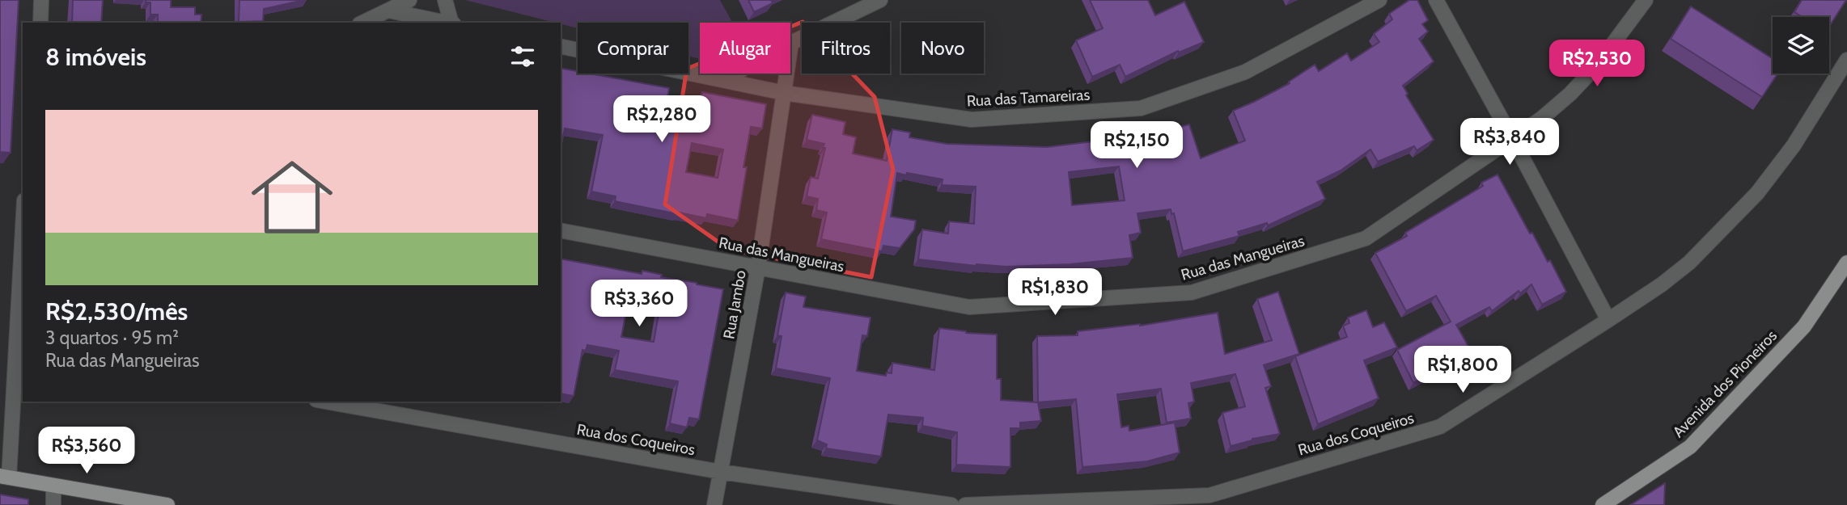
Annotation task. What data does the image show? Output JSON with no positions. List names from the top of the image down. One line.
{"streets":{"main road":["Avenida dos Pioneiros"],"street":["Rua das Tamareiras","Rua das Mangueiras","Rua Jambo","Rua dos Coqueiros"]},"crossings":[["Rua das Tamareiras","Rua Jambo"],["Rua das Mangueiras","Rua Jambo"],["Rua Jambo","Rua dos Coqueiros"]],"page":{"chip":["Comprar","Alugar","Filtros","Novo"],"heading":"8 imóveis","price":["R$2,530","R$2,280","R$3,840","R$2,150","R$1,830","R$3,360","R$1,800","R$3,560"],"list":[{"name":"R$2,530/mês","note":"3 quartos · 95 m² · Rua das Mangueiras"}]}}
